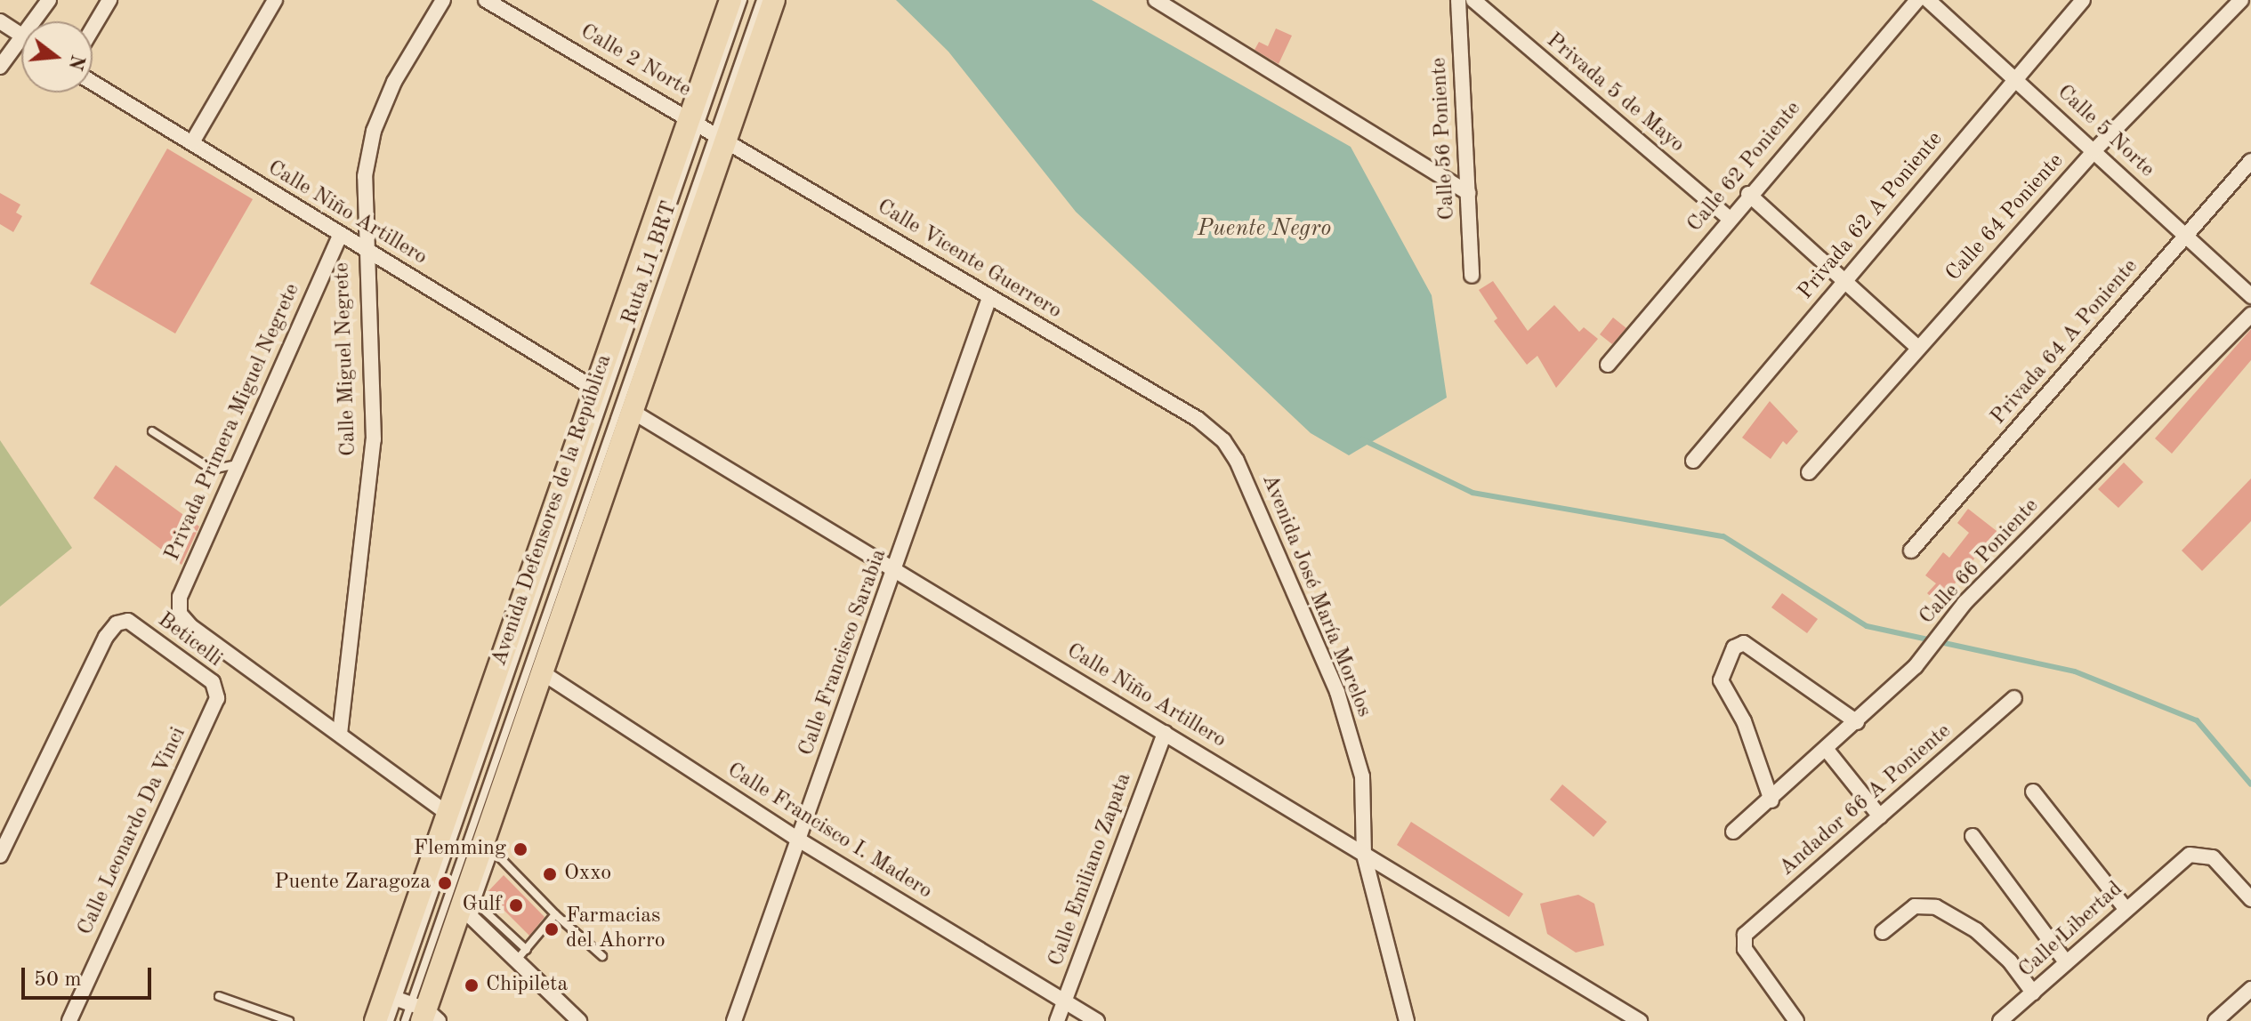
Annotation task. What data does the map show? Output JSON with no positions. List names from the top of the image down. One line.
{"streets":{"main road":["Avenida Defensores de la República"],"street":["Calle 2 Norte","Privada 5 de Mayo","Calle 5 Norte","Calle 56 Poniente","Calle 62 Poniente","Calle Niño Artillero","Privada 62 A Poniente","Calle 64 Poniente","Calle Vicente Guerrero","Privada 64 A Poniente","Calle Miguel Negrete","Privada Primera Miguel Negrete","Calle 66 Poniente","Avenida José María Morelos","Beticelli","Calle Francisco Sarabia","Andador 66 A Poniente","Calle Leonardo Da Vinci","Calle Francisco I. Madero","Calle Emiliano Zapata","Calle Libertad"],"lane":["Ruta L1 BRT"]},"crossings":[["Calle 2 Norte","Calle Vicente Guerrero"],["Calle 2 Norte","Ruta L1 BRT"],["Calle 2 Norte","Avenida Defensores de la República"],["Privada 5 de Mayo","Calle 62 Poniente"],["Calle 5 Norte","Privada 62 A Poniente"],["Calle 5 Norte","Calle 64 Poniente"],["Calle 5 Norte","Privada 64 A Poniente"],["Calle Niño Artillero","Calle Miguel Negrete"],["Calle Niño Artillero","Privada Primera Miguel Negrete"],["Calle Niño Artillero","Avenida Defensores de la República"],["Calle Niño Artillero","Avenida José María Morelos"],["Calle Niño Artillero","Calle Francisco Sarabia"],["Calle Niño Artillero","Calle Emiliano Zapata"],["Calle Vicente Guerrero","Ruta L1 BRT"],["Calle Vicente Guerrero","Avenida Defensores de la República"],["Calle Vicente Guerrero","Avenida José María Morelos"],["Calle Vicente Guerrero","Calle Francisco Sarabia"],["Ruta L1 BRT","Avenida Defensores de la República"],["Calle Miguel Negrete","Privada Primera Miguel Negrete"],["Avenida Defensores de la República","Calle Francisco I. Madero"],["Beticelli","Calle Leonardo Da Vinci"],["Calle Francisco Sarabia","Calle Francisco I. Madero"],["Calle Francisco I. Madero","Calle Emiliano Zapata"]],"water":["Puente Negro"],"places":["Flemming","Oxxo","Puente Zaragoza","Gulf","Farmacias del Ahorro","Chipileta"],"scale_bar":"50 m","north":"right"}
